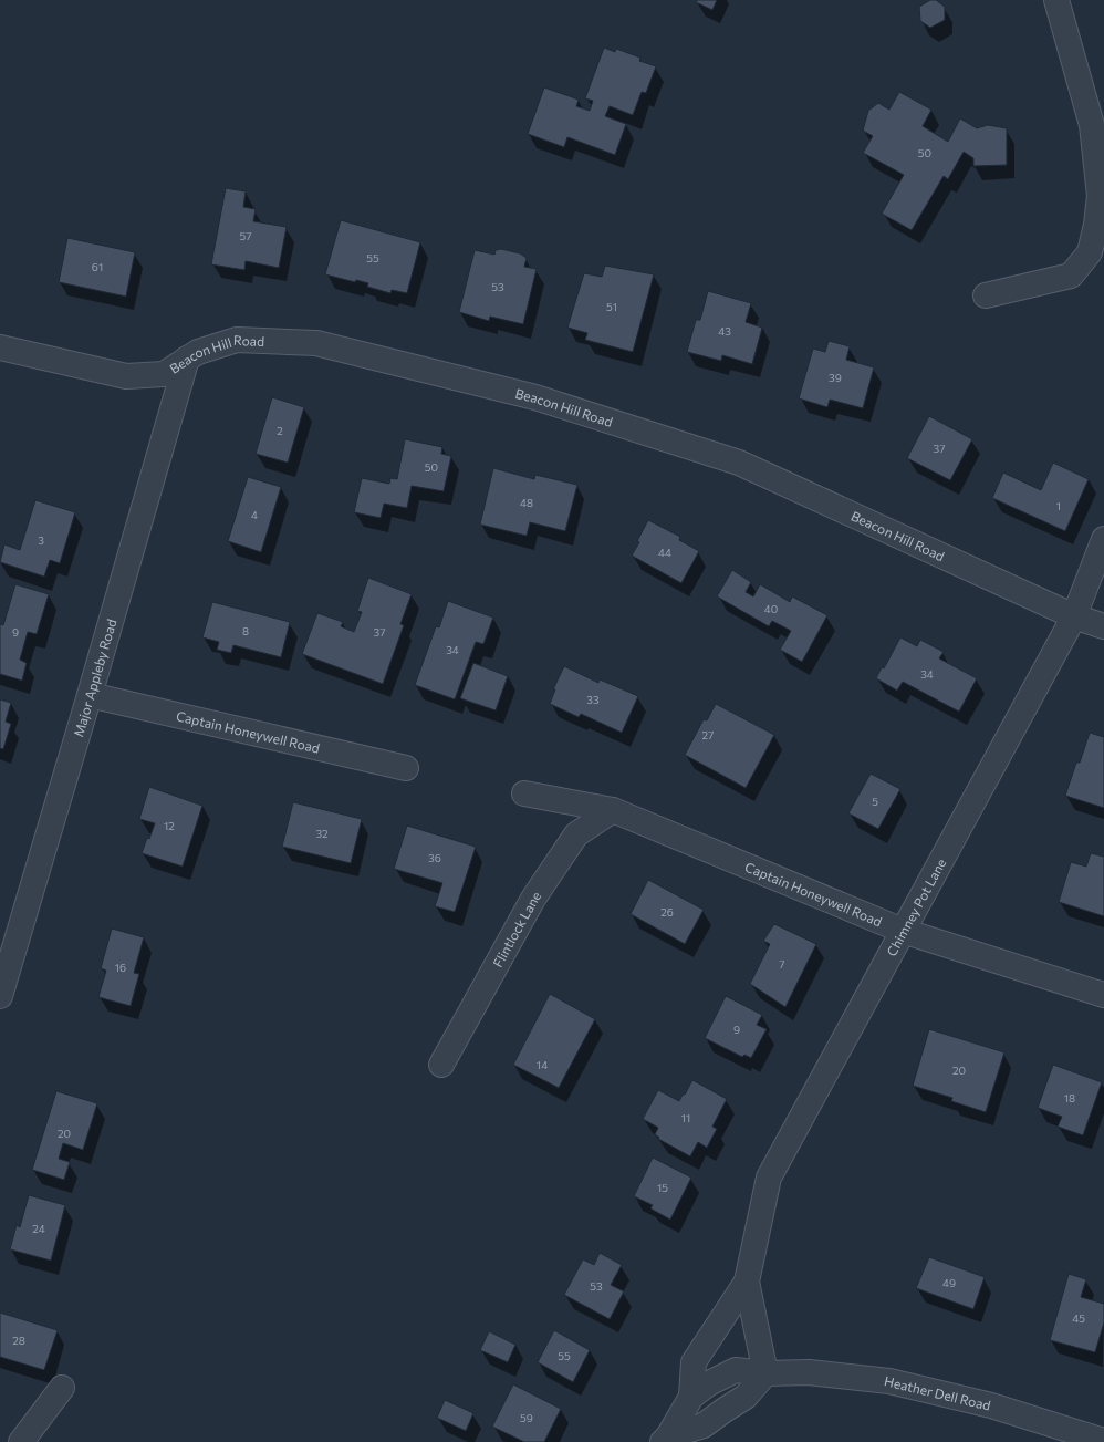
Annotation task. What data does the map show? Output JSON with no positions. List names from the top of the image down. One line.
{"streets":{"street":["Beacon Hill Road","Major Appleby Road","Captain Honeywell Road","Chimney Pot Lane","Flintlock Lane","Heather Dell Road"]},"crossings":[["Beacon Hill Road","Major Appleby Road"],["Beacon Hill Road","Chimney Pot Lane"],["Major Appleby Road","Captain Honeywell Road"],["Captain Honeywell Road","Chimney Pot Lane"],["Captain Honeywell Road","Flintlock Lane"],["Chimney Pot Lane","Heather Dell Road"]],"house_numbers":["50","57","55","61","53","51","43","39","2","37","50","48","1","4","3","44","40","8","9","37","34","34","33","27","5","12","32","36","26","7","16","9","14","20","18","11","20","15","24","49","53","45","28","55","59"]}
